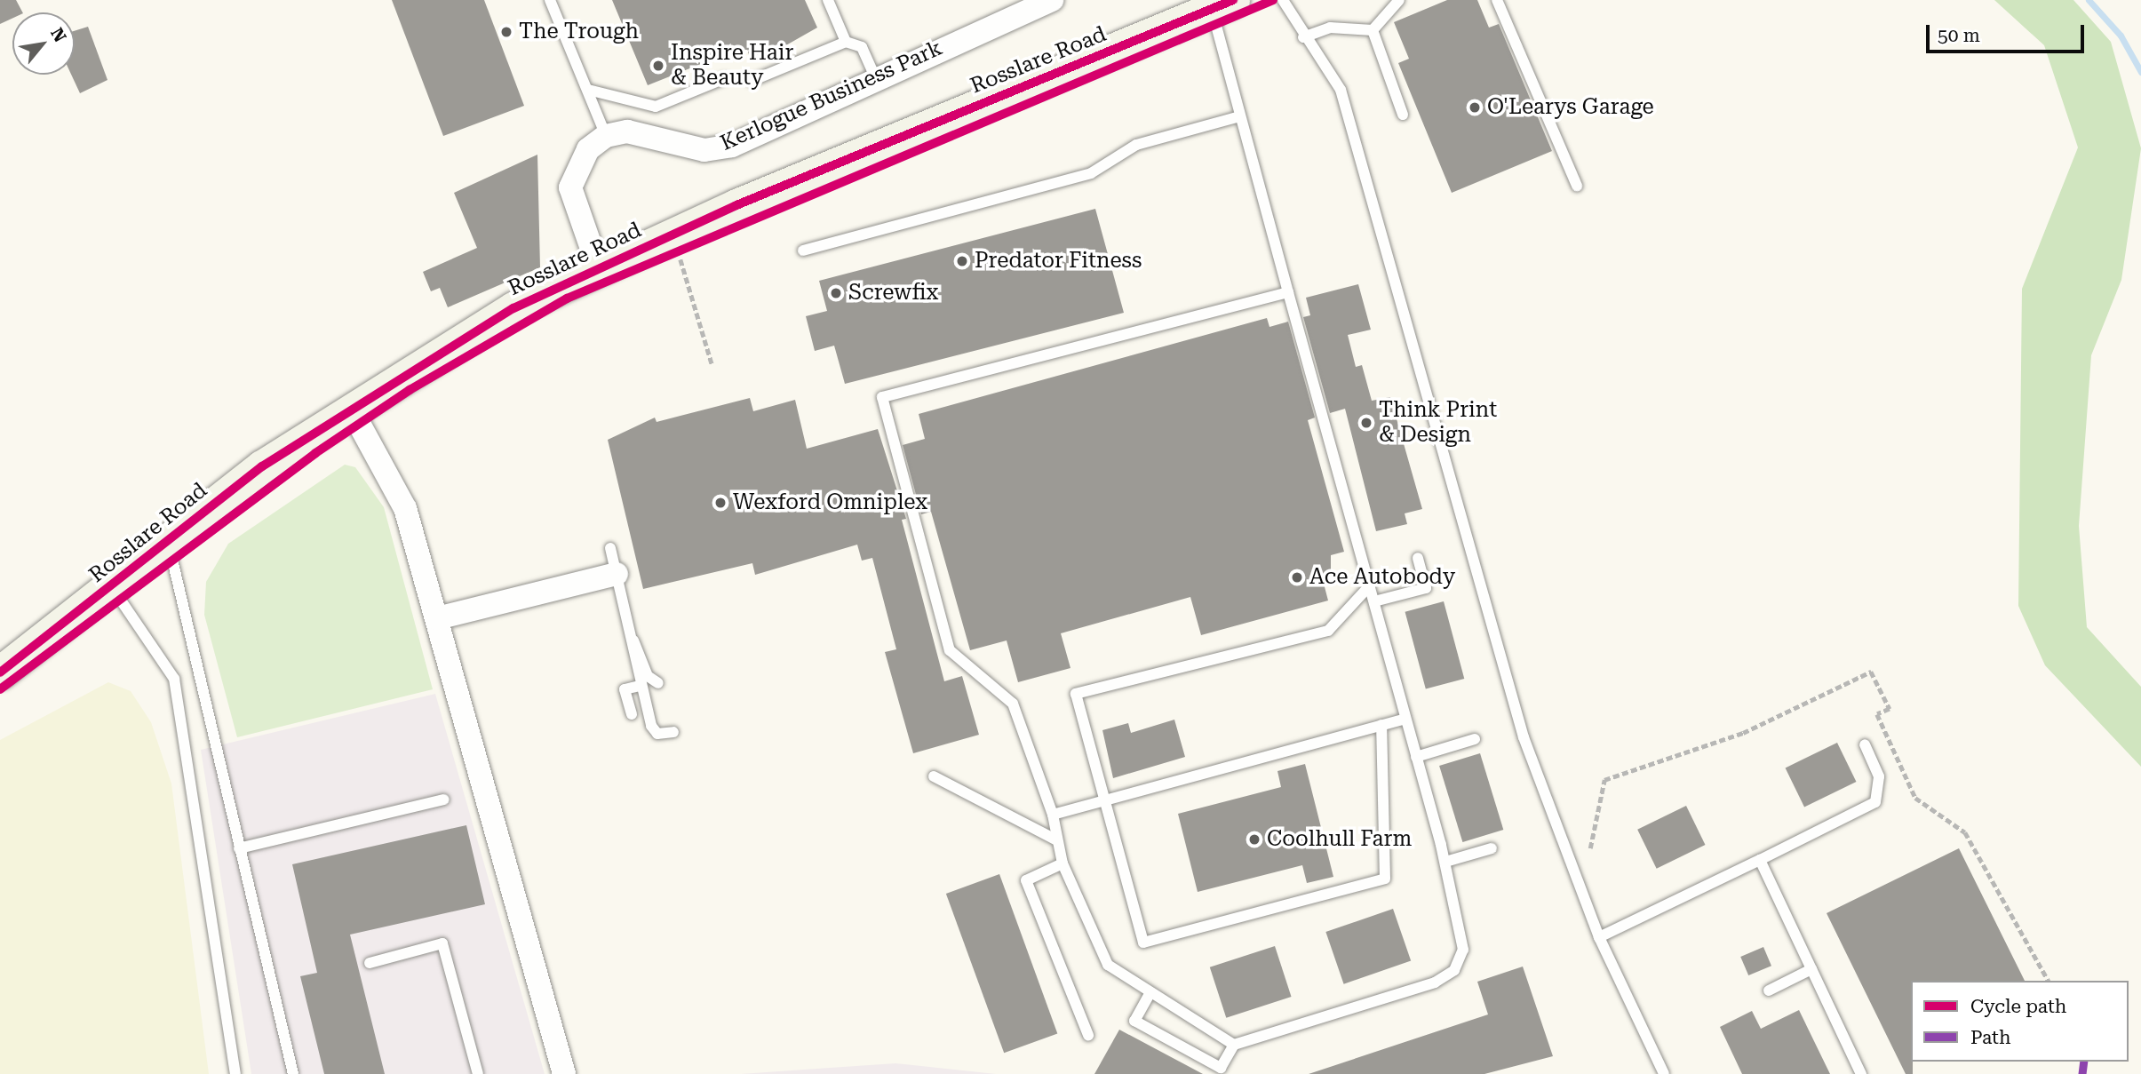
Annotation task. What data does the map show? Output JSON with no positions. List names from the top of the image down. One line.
{"streets":{"main road":["Rosslare Road"],"street":["Kerlogue Business Park"]},"places":["The Trough","Inspire Hair & Beauty","O'Learys Garage","Predator Fitness","Screwfix","Think Print & Design","Wexford Omniplex","Ace Autobody","Coolhull Farm"],"legend":["Cycle path","Path"],"scale_bar":"50 m","north":"top right"}
